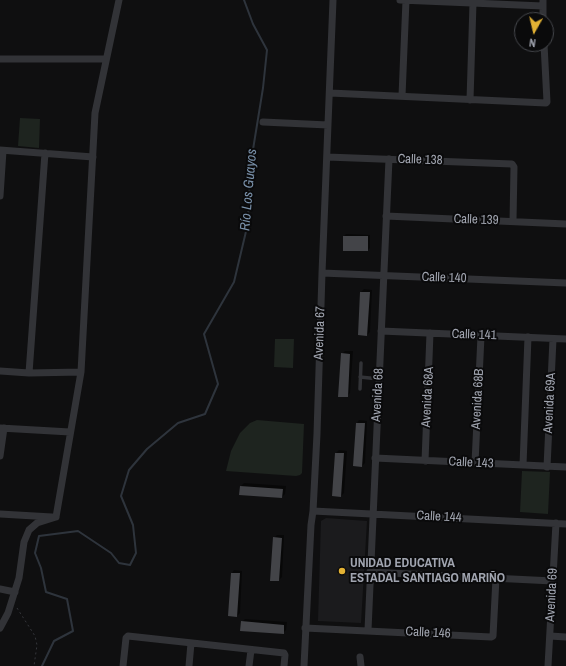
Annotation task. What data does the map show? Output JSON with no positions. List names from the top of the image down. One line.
{"streets":{"street":["Calle 138","Calle 139","Calle 140","Avenida 67","Calle 141","Avenida 68","Avenida 68A","Avenida 68B","Avenida 69A","Calle 143","Calle 144","Avenida 69","Calle 146"]},"crossings":[["Calle 138","Calle 139"],["Calle 138","Avenida 67"],["Calle 138","Avenida 68"],["Calle 139","Avenida 68"],["Calle 140","Avenida 67"],["Calle 140","Avenida 68"],["Avenida 67","Calle 144"],["Avenida 67","Calle 146"],["Calle 141","Avenida 68"],["Calle 141","Avenida 68A"],["Calle 141","Avenida 68B"],["Calle 141","Avenida 69A"],["Avenida 68","Calle 143"],["Avenida 68","Calle 144"],["Avenida 68","Calle 146"],["Avenida 68A","Calle 143"],["Avenida 68B","Calle 143"],["Avenida 69A","Calle 143"],["Calle 144","Avenida 69"]],"water":["Río Los Guayos"],"places":["UNIDAD EDUCATIVA ESTADAL SANTIAGO MARIÑO"],"north":"bottom"}
